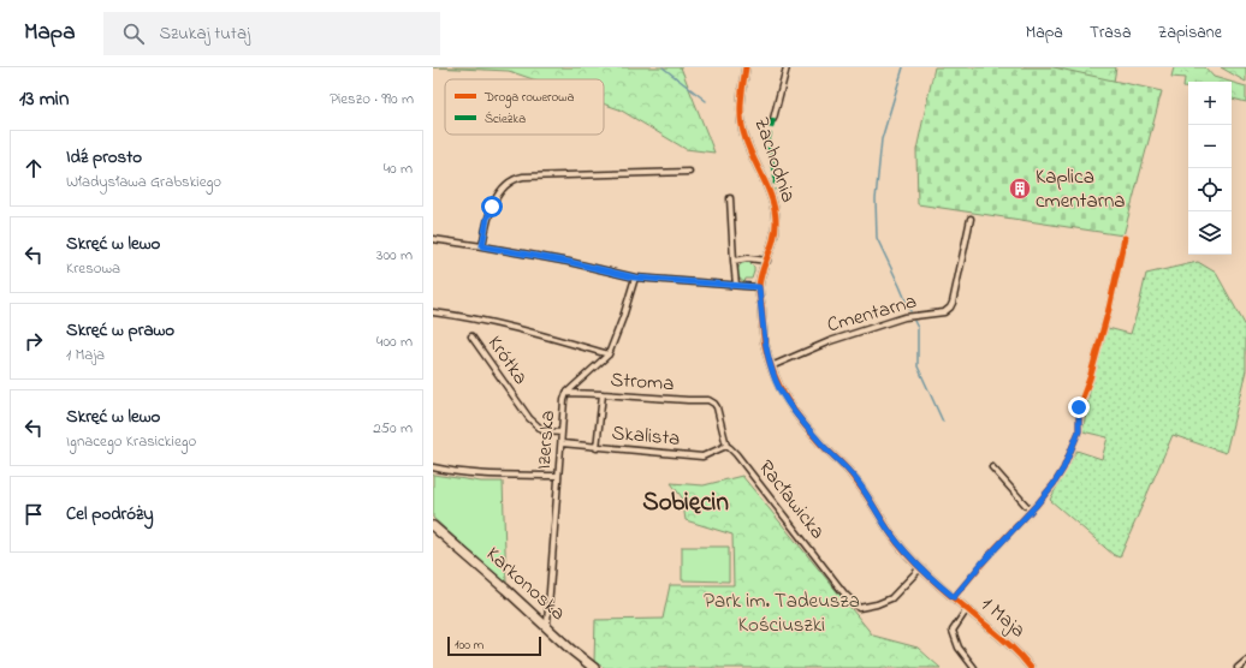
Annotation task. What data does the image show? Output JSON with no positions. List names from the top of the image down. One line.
{"streets":{"main road":["Karkonoska"],"street":["Zachodnia","Cmentarna","Krótka","Stroma","Skalista","Izerska","Racławicka","1 Maja"]},"crossings":[["Zachodnia","1 Maja"],["Cmentarna","1 Maja"],["Krótka","Izerska"],["Stroma","Izerska"],["Stroma","Racławicka"],["Skalista","Izerska"],["Skalista","Racławicka"],["Izerska","Karkonoska"],["Racławicka","1 Maja"]],"districts":["Sobięcin"],"parks":["Park im. Tadeusza Kościuszki"],"places":{"building":["Kaplica cmentarna"]},"legend":["Droga rowerowa","Ścieżka"],"scale_bar":"100 m","page":{"header":"Mapa","search":"Szukaj tutaj","nav":["Mapa","Trasa","Zapisane"],"heading":["13 min","Pieszo · 990 m"],"map_buttons":["+","−"],"list":[["Idź prosto","Władysława Grabskiego","40 m"],["Skręć w lewo","Kresowa","300 m"],["Skręć w prawo","1 Maja","400 m"],["Skręć w lewo","Ignacego Krasickiego","250 m"],"Cel podróży"],"scale":"100 m"}}
